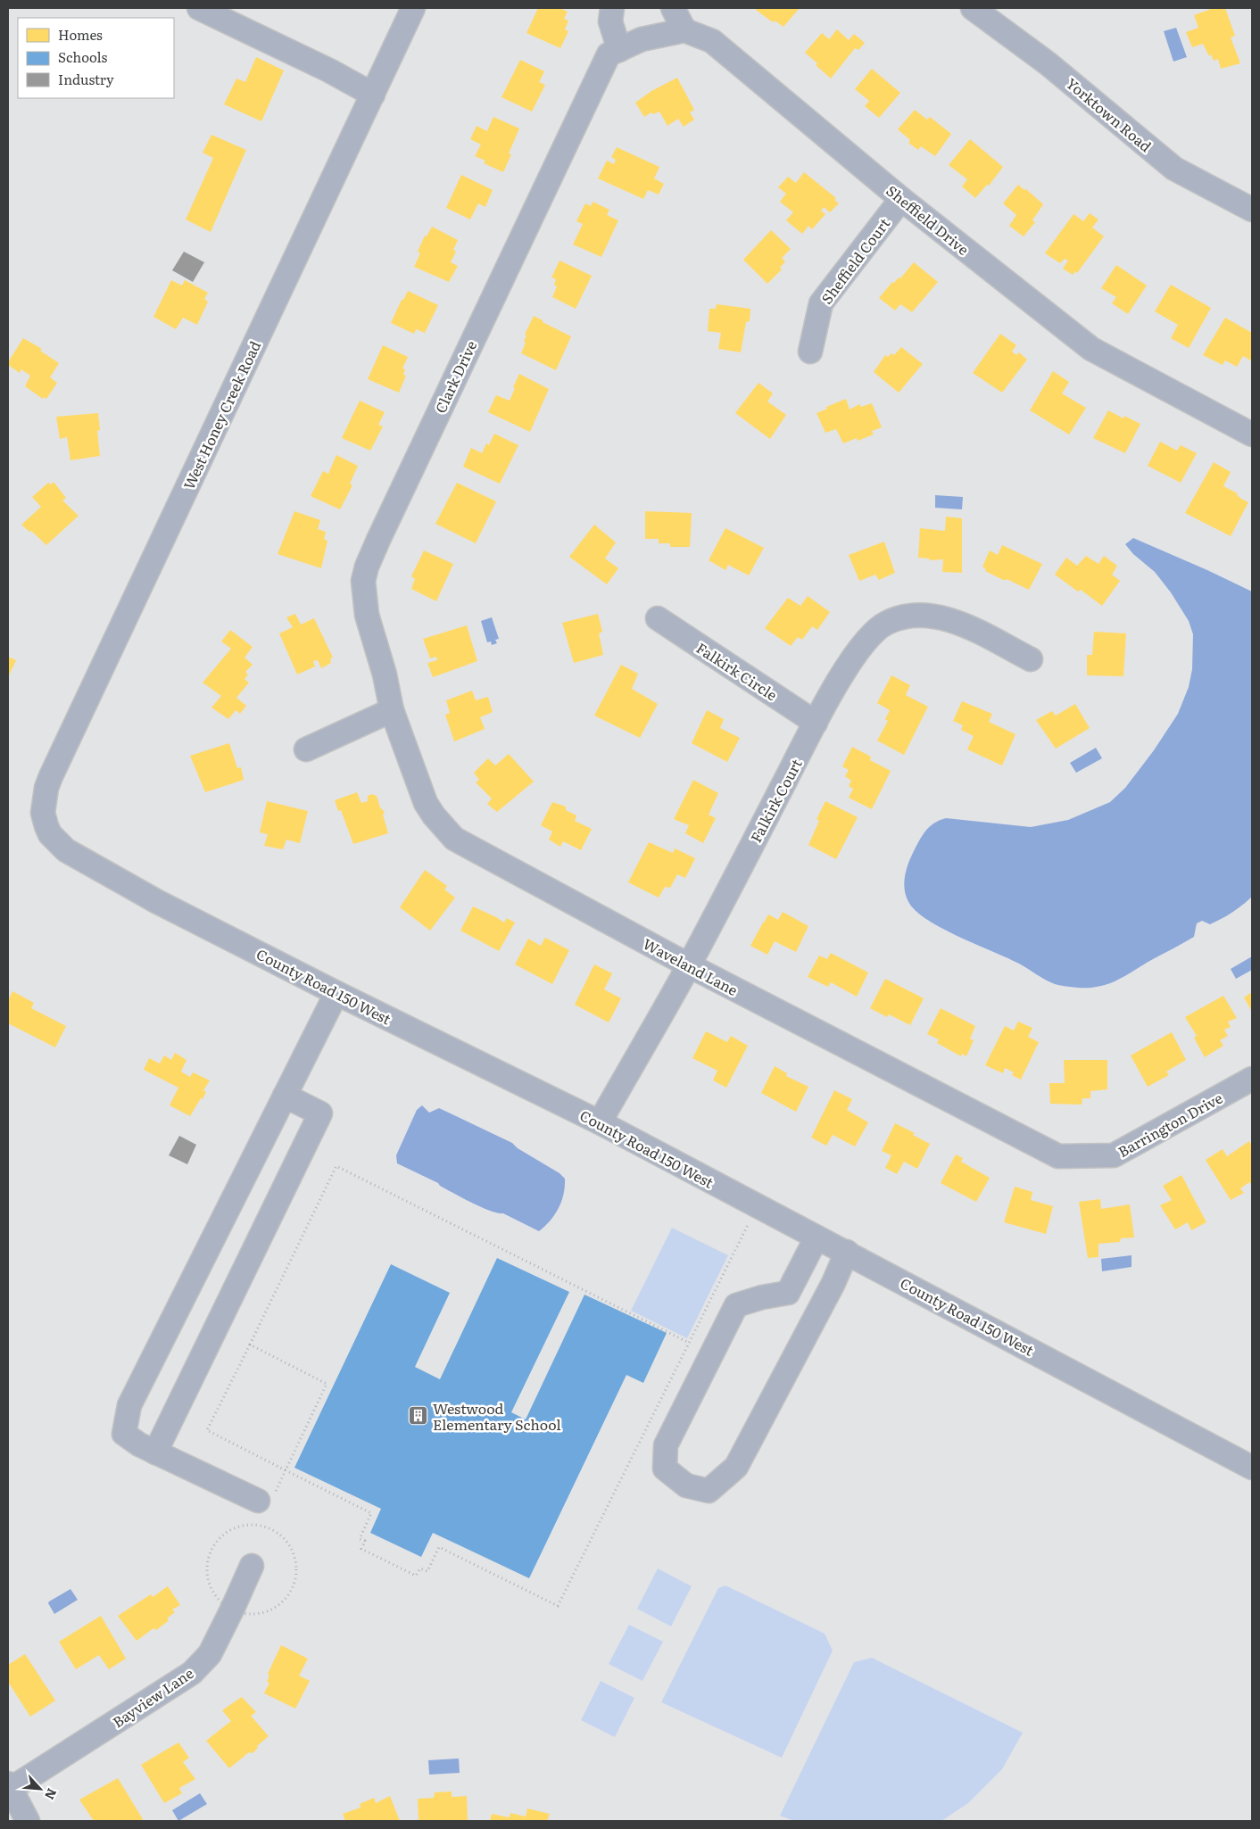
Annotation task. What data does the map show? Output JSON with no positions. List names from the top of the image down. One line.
{"streets":{"street":["Yorktown Road","Sheffield Drive","Sheffield Court","Clark Drive","West Honey Creek Road","Falkirk Circle","Falkirk Court","Waveland Lane","County Road 150 West","Barrington Drive","Bayview Lane"]},"crossings":[["Sheffield Drive","Sheffield Court"],["Clark Drive","Waveland Lane"],["West Honey Creek Road","County Road 150 West"],["Falkirk Circle","Falkirk Court"],["Falkirk Court","Waveland Lane"],["Falkirk Court","County Road 150 West"],["Waveland Lane","Barrington Drive"]],"places":{"building":["Westwood Elementary School"]},"legend":["Homes","Schools","Industry"],"north":"bottom right"}
